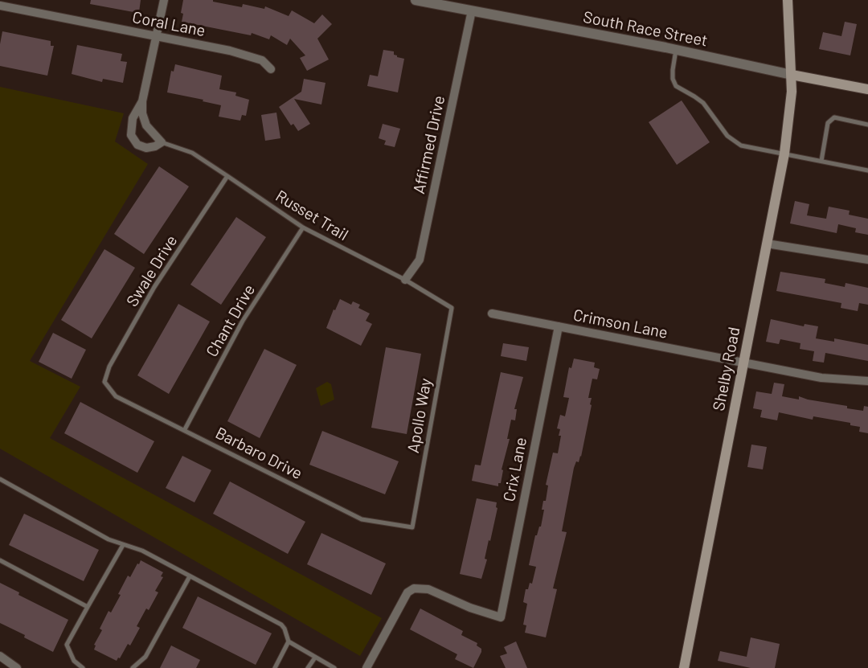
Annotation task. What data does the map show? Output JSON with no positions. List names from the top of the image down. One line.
{"streets":{"main road":["South Race Street","Shelby Road"],"street":["Coral Lane","Affirmed Drive","Crimson Lane","Crix Lane"],"lane":["Russet Trail","Swale Drive","Chant Drive","Apollo Way","Barbaro Drive"]},"crossings":[["South Race Street","Affirmed Drive"],["South Race Street","Shelby Road"],["Affirmed Drive","Russet Trail"],["Russet Trail","Swale Drive"],["Russet Trail","Chant Drive"],["Russet Trail","Apollo Way"],["Swale Drive","Barbaro Drive"],["Chant Drive","Barbaro Drive"],["Crimson Lane","Shelby Road"],["Crimson Lane","Crix Lane"],["Apollo Way","Barbaro Drive"]]}
